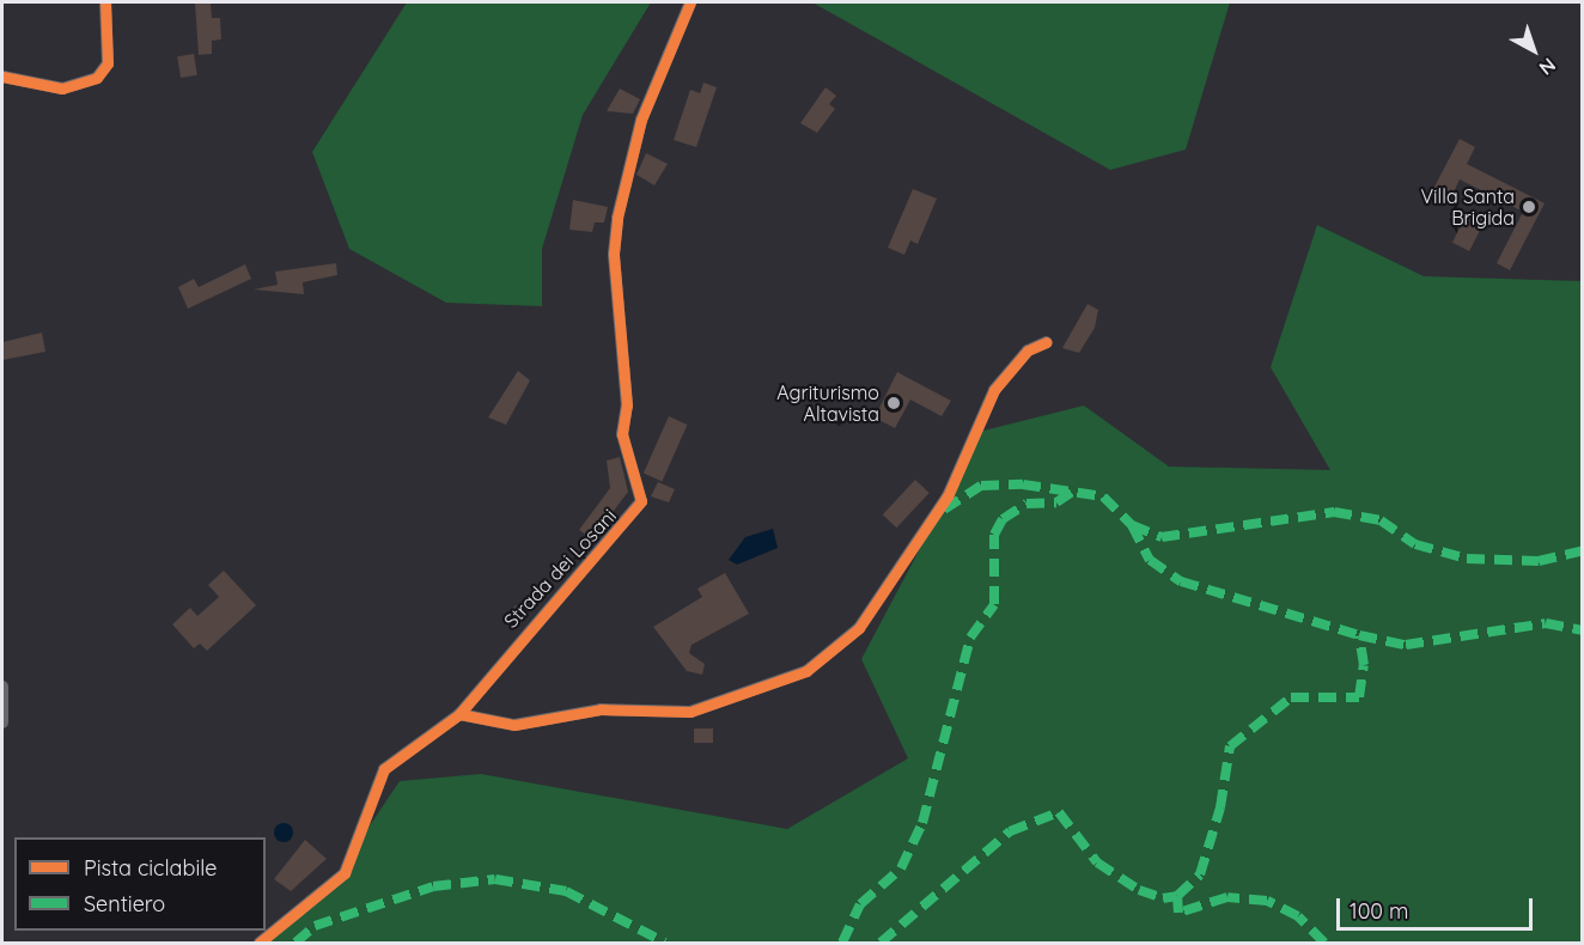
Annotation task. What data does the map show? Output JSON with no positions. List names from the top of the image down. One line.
{"streets":{"street":["Strada dei Losani"]},"places":["Villa Santa Brigida","Agriturismo Altavista"],"legend":["Pista ciclabile","Sentiero"],"scale_bar":"100 m","north":"bottom right"}
